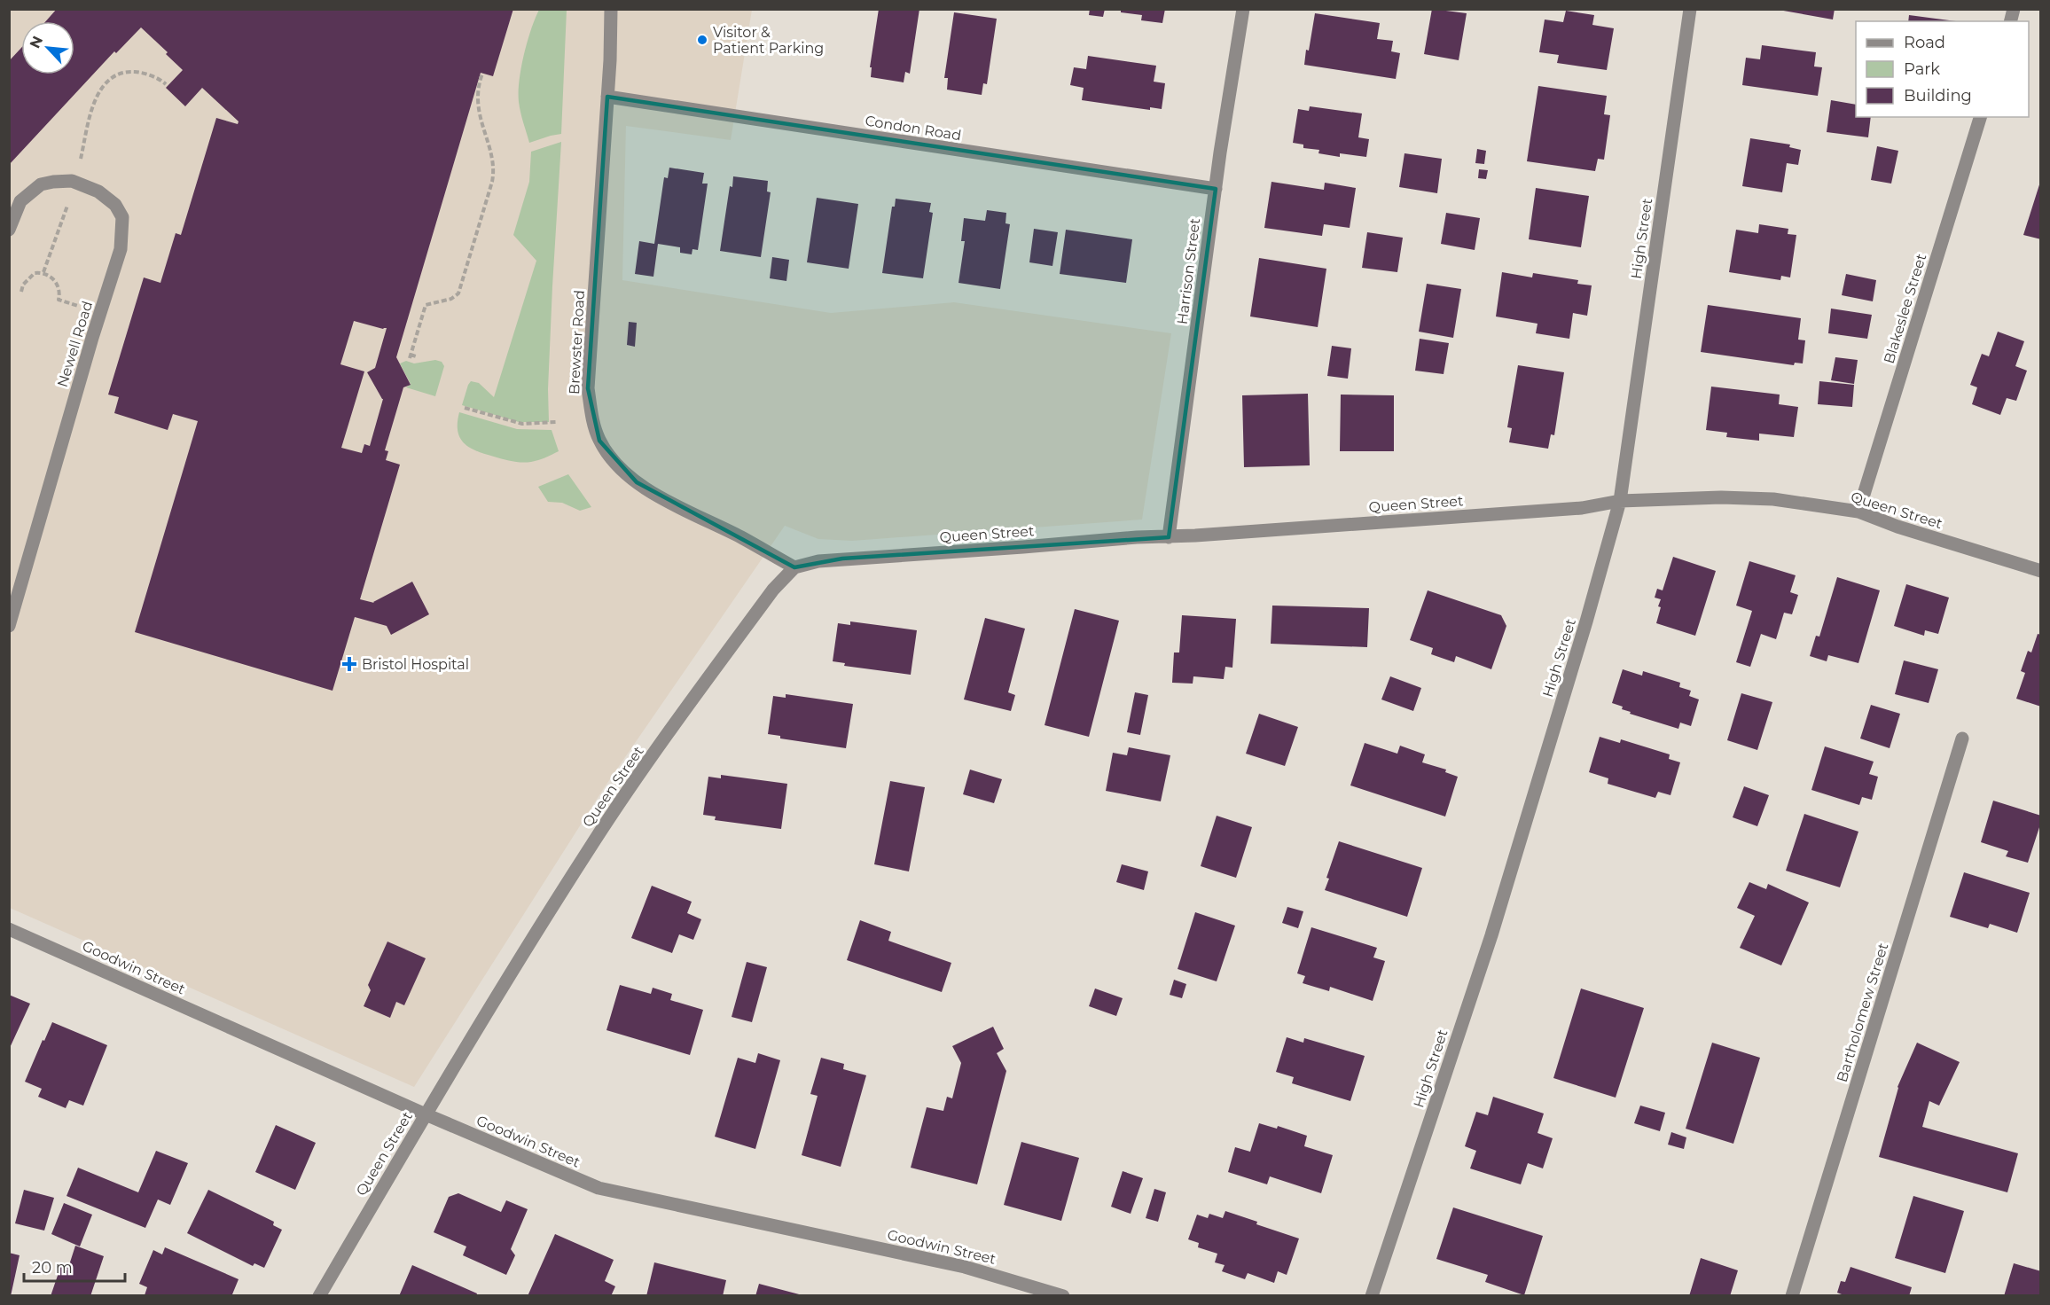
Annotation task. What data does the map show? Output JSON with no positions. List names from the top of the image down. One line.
{"streets":{"street":["Condon Road","High Street","Harrison Street","Blakeslee Street","Brewster Road","Newell Road","Queen Street","Goodwin Street","Bartholomew Street"]},"crossings":[["Condon Road","Harrison Street"],["Condon Road","Brewster Road"],["High Street","Queen Street"],["Harrison Street","Queen Street"],["Blakeslee Street","Queen Street"],["Brewster Road","Queen Street"],["Queen Street","Goodwin Street"]],"places":{"other":["Visitor & Patient Parking"],"health":["Bristol Hospital"]},"legend":["Road","Park","Building"],"scale_bar":"20 m","north":"top left"}
